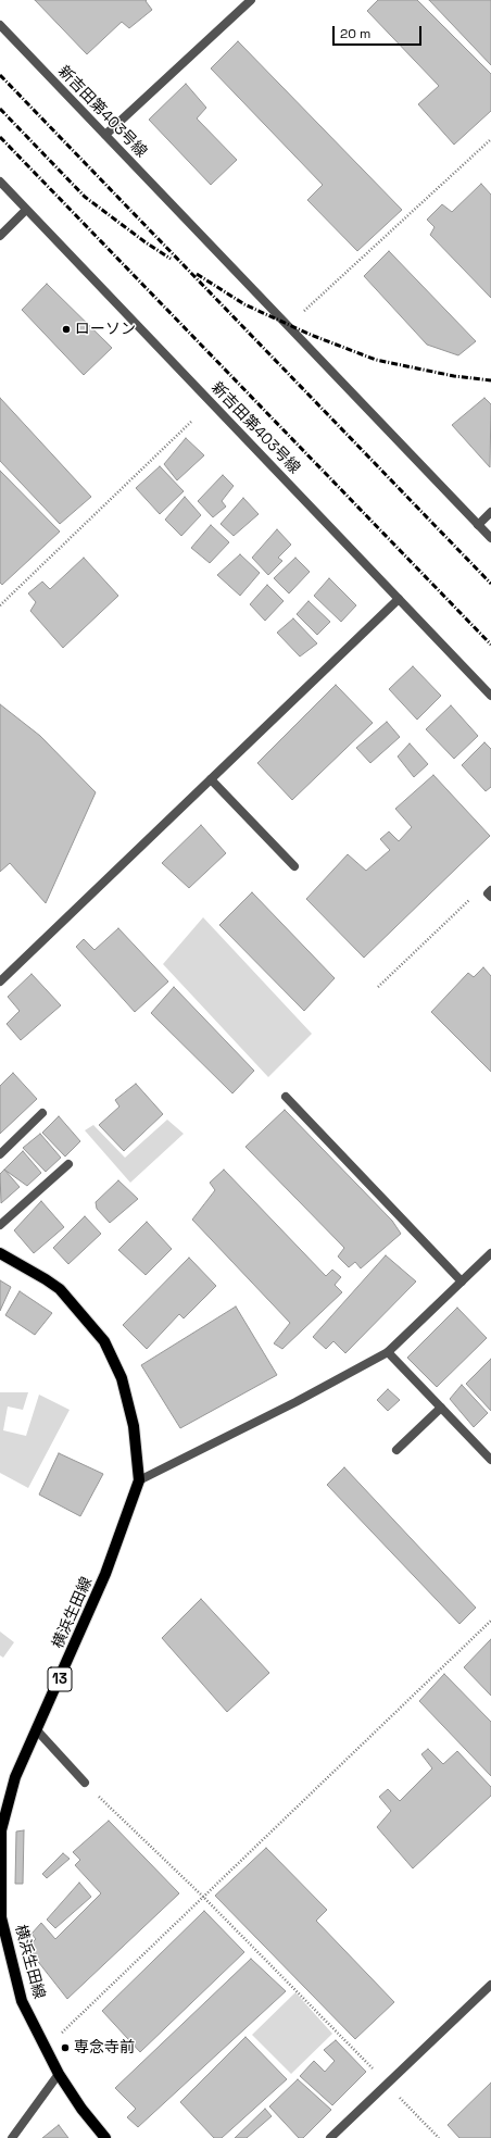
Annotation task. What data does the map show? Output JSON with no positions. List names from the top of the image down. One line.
{"streets":{"main road":["横浜生田線","13"],"street":["新吉田第403号線"]},"places":["ローソン","専念寺前"],"scale_bar":"20 m"}
